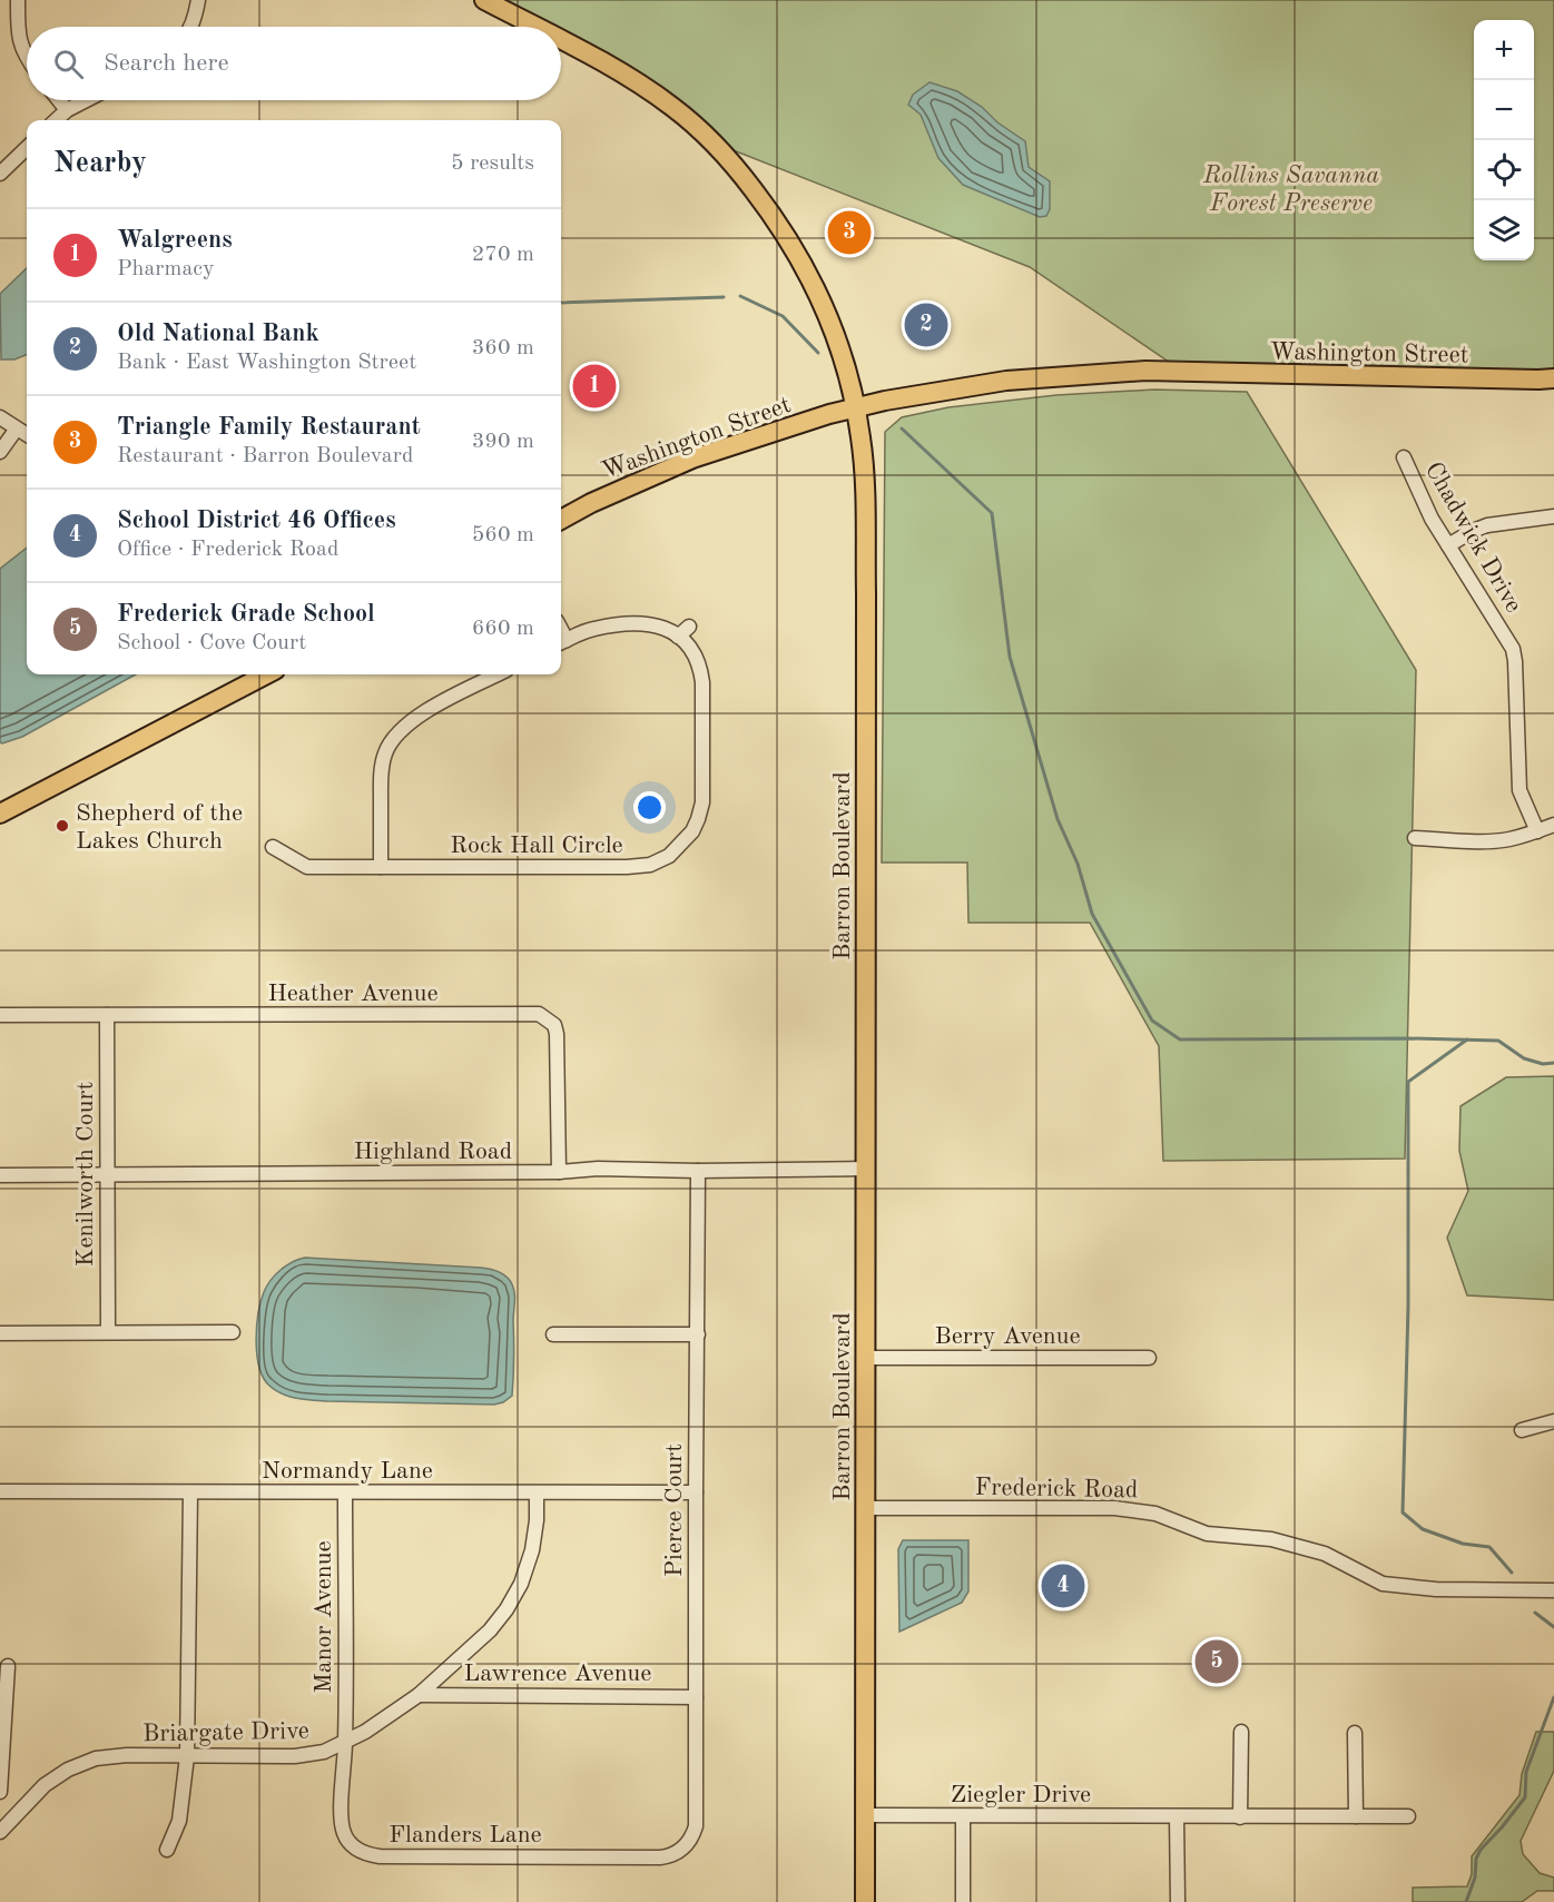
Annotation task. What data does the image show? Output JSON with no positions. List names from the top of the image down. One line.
{"streets":{"main road":["Washington Street","Barron Boulevard"],"street":["Chadwick Drive","Rock Hall Circle","Heather Avenue","Highland Road","Kenilworth Court","Berry Avenue","Normandy Lane","Frederick Road","Pierce Court","Manor Avenue","Lawrence Avenue","Briargate Drive","Ziegler Drive","Flanders Lane"]},"crossings":[["Washington Street","Barron Boulevard"],["Barron Boulevard","Highland Road"],["Barron Boulevard","Berry Avenue"],["Barron Boulevard","Frederick Road"],["Barron Boulevard","Ziegler Drive"],["Heather Avenue","Highland Road"],["Heather Avenue","Kenilworth Court"],["Highland Road","Kenilworth Court"],["Highland Road","Pierce Court"],["Normandy Lane","Pierce Court"],["Normandy Lane","Manor Avenue"],["Normandy Lane","Briargate Drive"],["Pierce Court","Lawrence Avenue"],["Pierce Court","Flanders Lane"],["Manor Avenue","Briargate Drive"],["Manor Avenue","Flanders Lane"],["Lawrence Avenue","Briargate Drive"],["Briargate Drive","Flanders Lane"]],"parks":["Rollins Savanna Forest Preserve"],"places":["Shepherd of the Lakes Church"],"page":{"map_buttons":["+","−"],"search":"Search here","heading":["Nearby","5 results"],"list":[{"mark":"1","name":"Walgreens","note":"Pharmacy","value":"270 m"},{"mark":"2","name":"Old National Bank","note":"Bank · East Washington Street","value":"360 m"},{"mark":"3","name":"Triangle Family Restaurant","note":"Restaurant · Barron Boulevard","value":"390 m"},{"mark":"4","name":"School District 46 Offices","note":"Office · Frederick Road","value":"560 m"},{"mark":"5","name":"Frederick Grade School","note":"School · Cove Court","value":"660 m"}],"pins":["3","2","1","4","5"]}}
